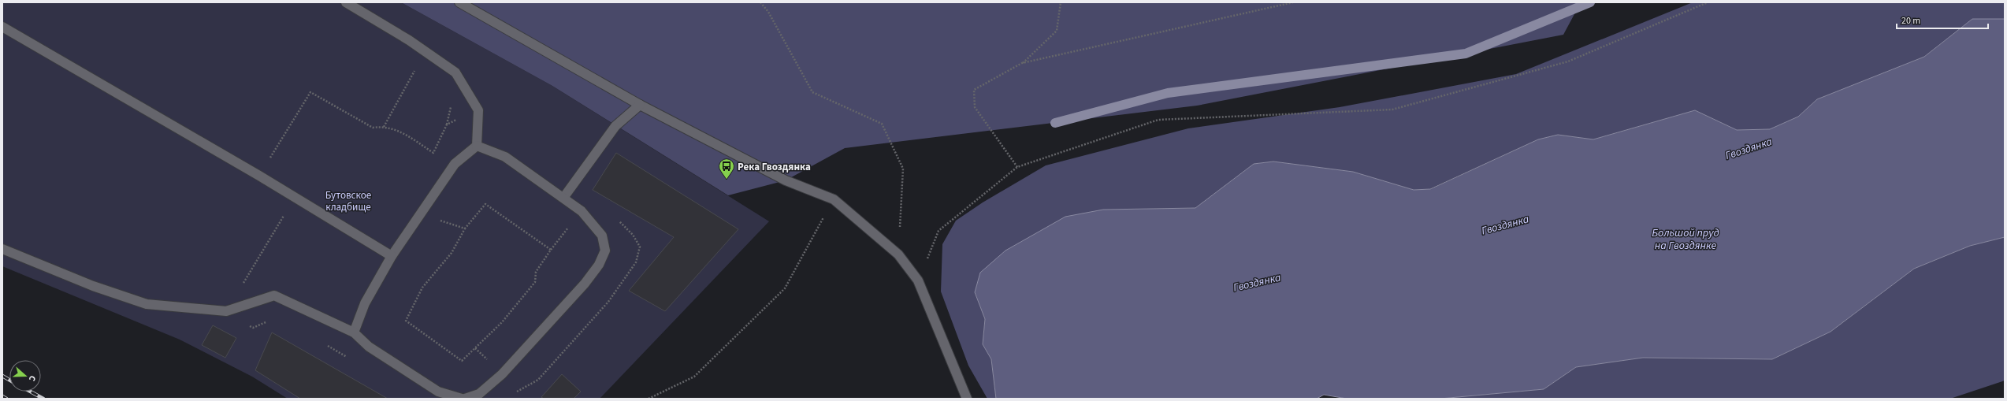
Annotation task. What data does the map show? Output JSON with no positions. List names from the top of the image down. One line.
{"water":["Гвоздянка","Большой пруд на Гвоздянке"],"parks":["Бутовское кладбище"],"places":{"bus stop":["Река Гвоздянка"]},"scale_bar":"20 m","north":"right"}
